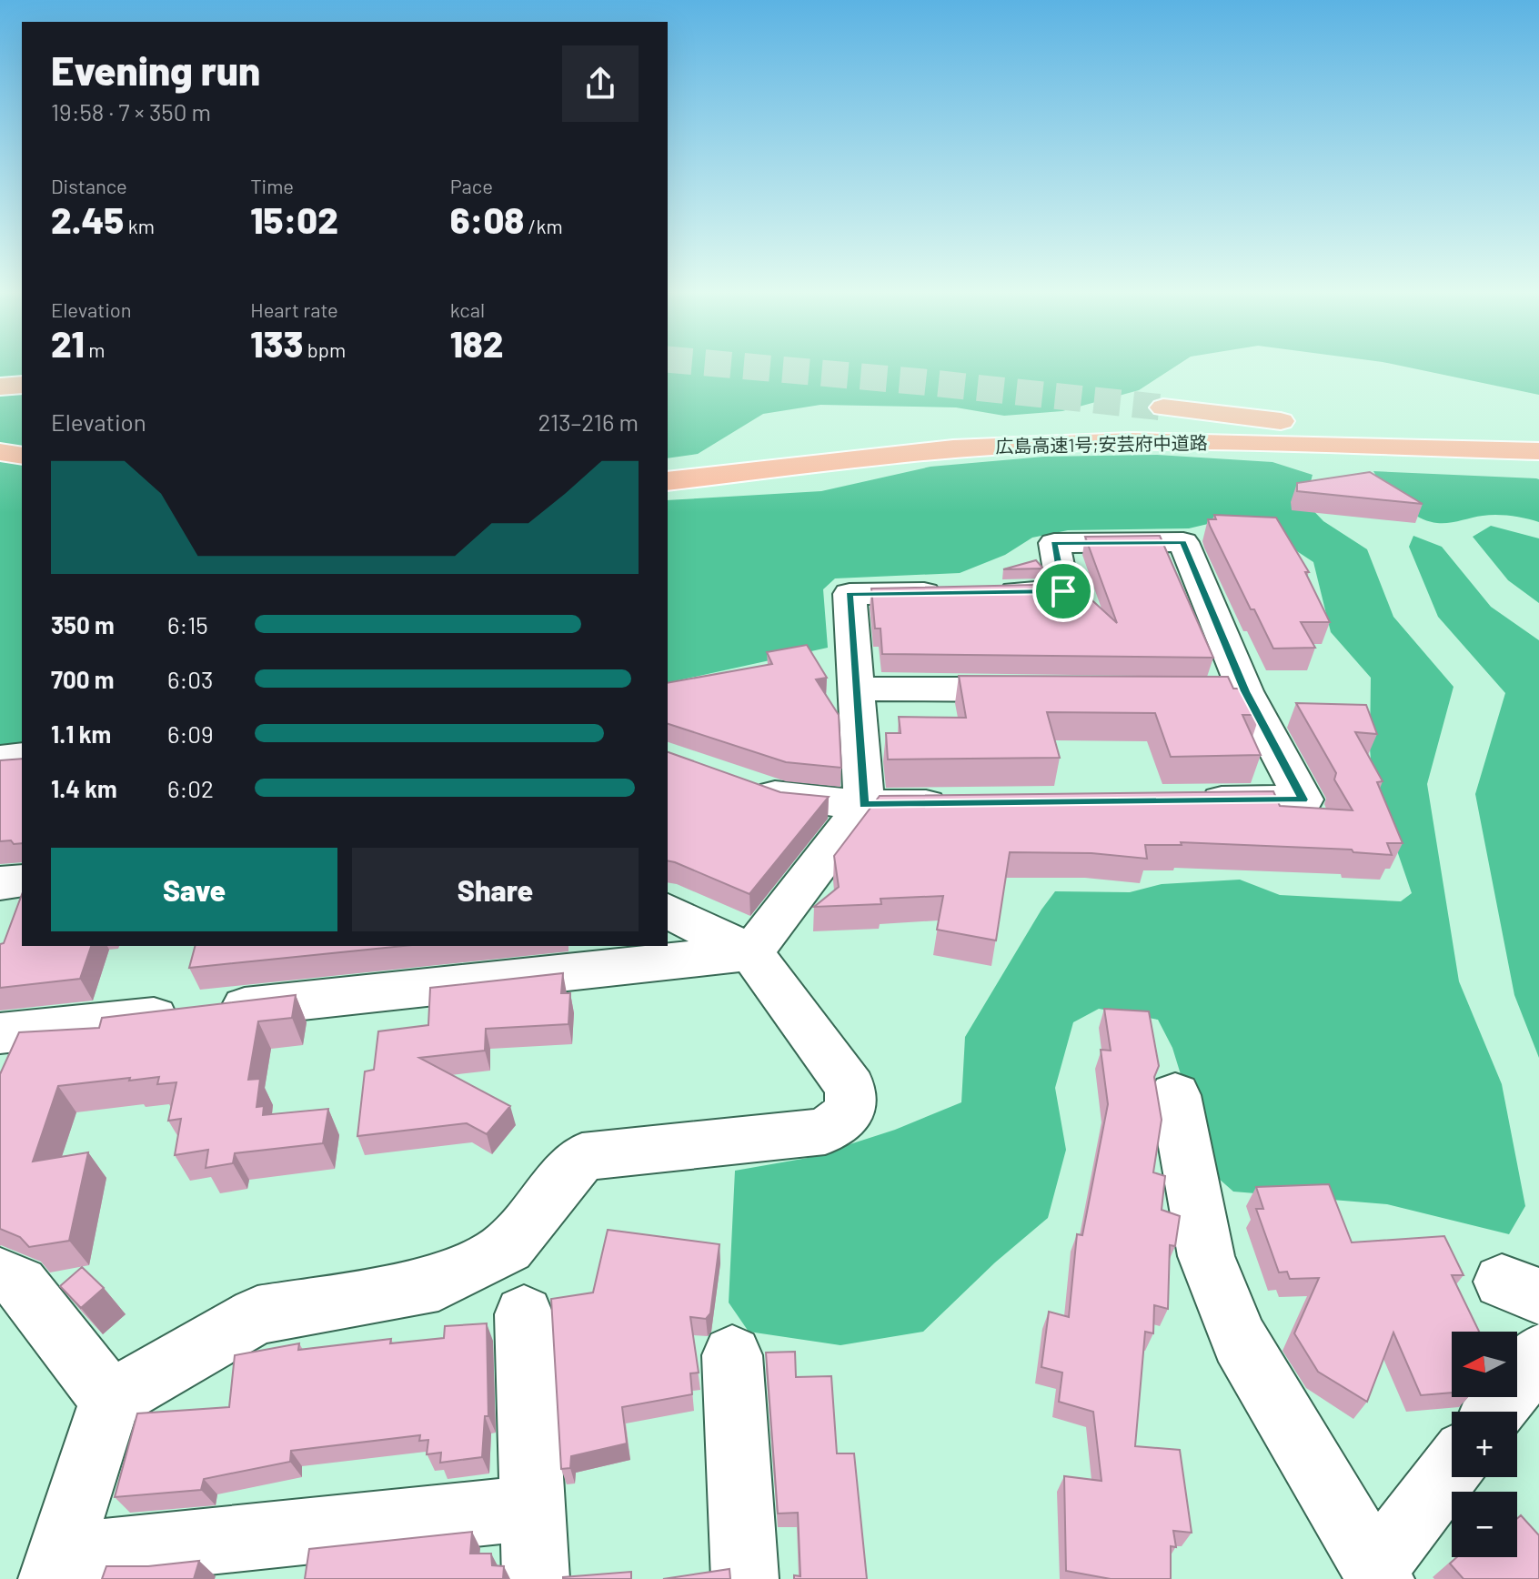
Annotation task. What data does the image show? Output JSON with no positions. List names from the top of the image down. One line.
{"streets":{"highway":["広島高速1号;安芸府中道路"]},"north":"left","page":{"heading":["Evening run","19:58 · 7 × 350 m"],"stats":[["Distance","2.45 km"],["Time","15:02"],["Pace","6:08 /km"],["Elevation","21 m"],["Heart rate","133 bpm"],["kcal","182"]],"chart":["Elevation","213–216 m"],"list":[{"name":"350 m","note":"6:15"},{"name":"700 m","note":"6:03"},{"name":"1.1 km","note":"6:09"},{"name":"1.4 km","note":"6:02"}],"buttons":["Save","Share"],"map_buttons":["+","−"]}}
